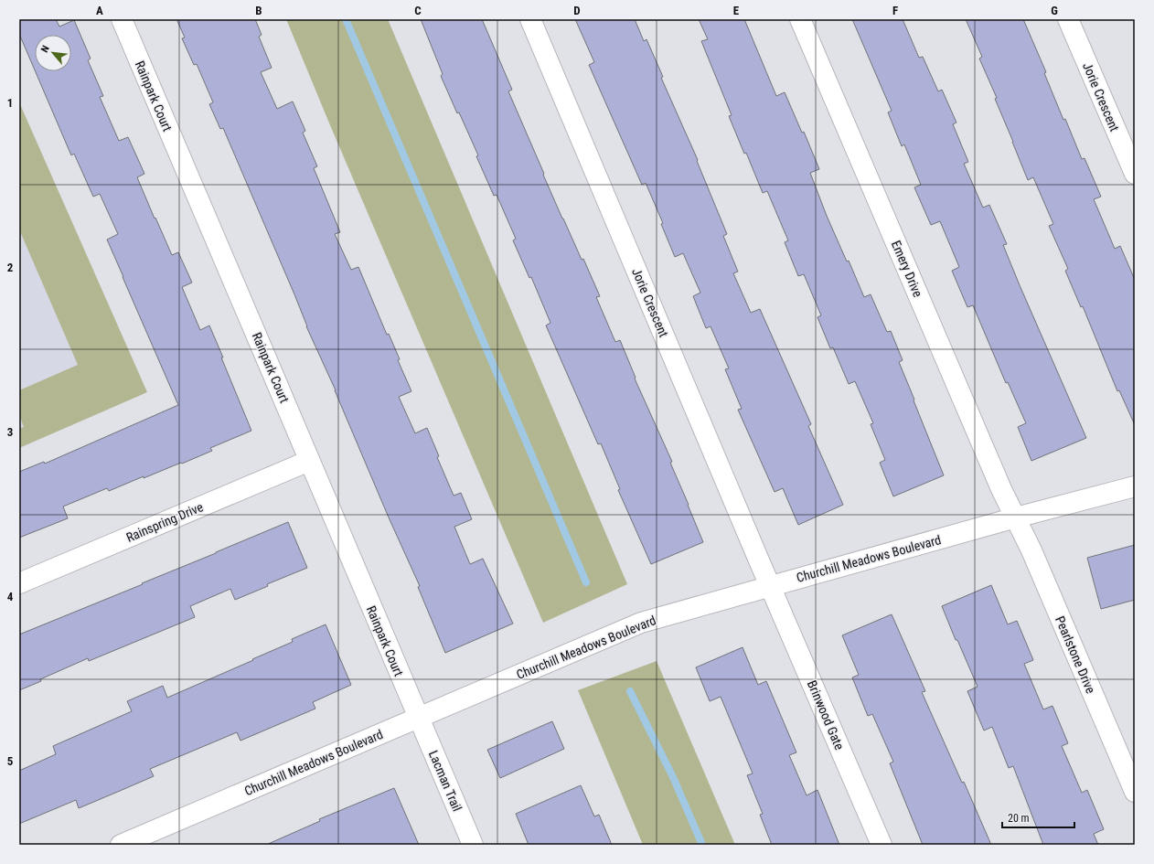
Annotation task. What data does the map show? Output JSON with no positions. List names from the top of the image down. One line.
{"streets":{"street":["Rainpark Court","Jorie Crescent","Emery Drive","Rainspring Drive","Churchill Meadows Boulevard","Pearlstone Drive","Brinwood Gate","Lacman Trail"]},"crossings":[["Rainpark Court","Rainspring Drive"],["Rainpark Court","Churchill Meadows Boulevard"],["Rainpark Court","Lacman Trail"],["Jorie Crescent","Churchill Meadows Boulevard"],["Jorie Crescent","Brinwood Gate"],["Emery Drive","Churchill Meadows Boulevard"],["Emery Drive","Pearlstone Drive"],["Churchill Meadows Boulevard","Pearlstone Drive"],["Churchill Meadows Boulevard","Brinwood Gate"],["Churchill Meadows Boulevard","Lacman Trail"]],"scale_bar":"20 m","north":"top left","grid":{"columns":["A","B","C","D","E","F","G"],"rows":["1","2","3","4","5"]}}
